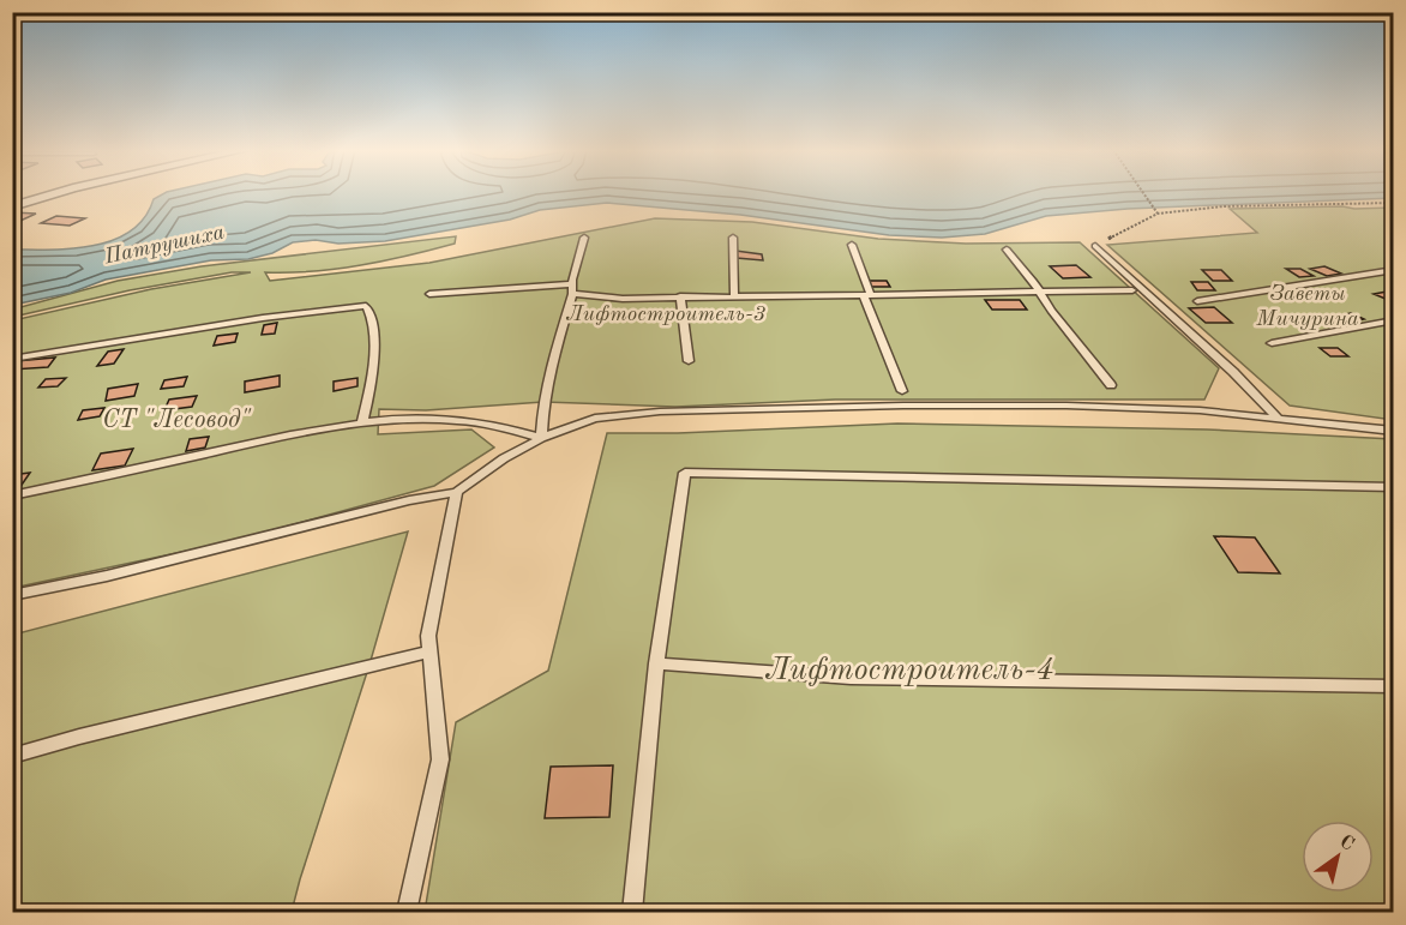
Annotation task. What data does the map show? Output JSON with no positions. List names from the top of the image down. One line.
{"water":["Патрушиха"],"parks":["Заветы Мичурина","Лифтостроитель-3","СТ \"Лесовод\"","Лифтостроитель-4"],"north":"top right"}
